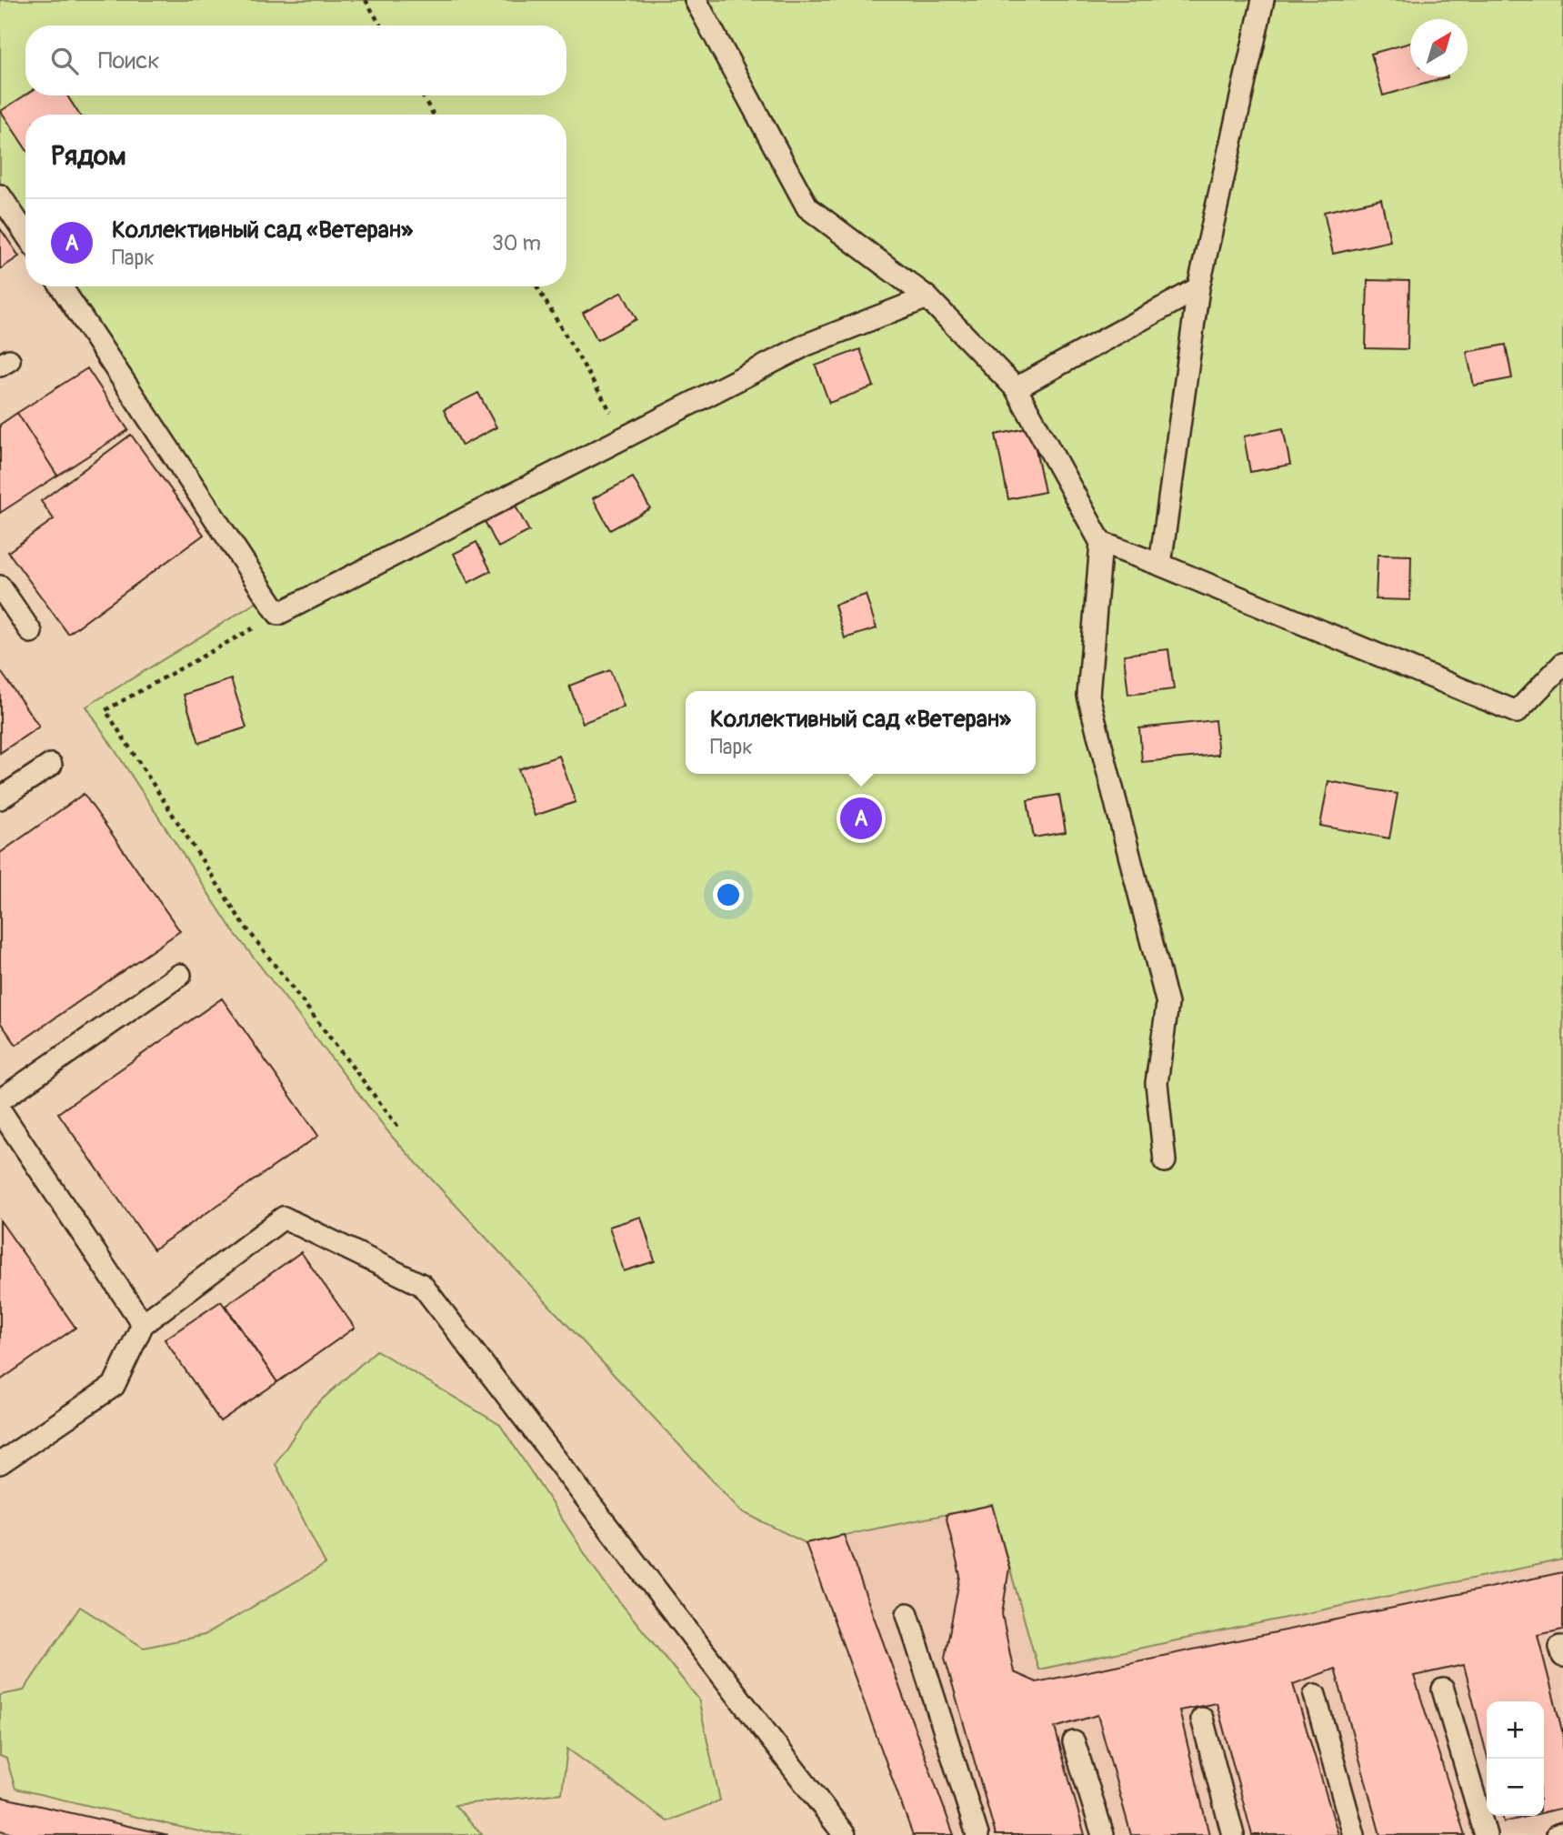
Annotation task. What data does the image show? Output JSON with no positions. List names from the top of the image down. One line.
{"north":"top right","page":{"search":"Поиск","heading":"Рядом","list":[{"mark":"A","name":"Коллективный сад «Ветеран»","note":"Парк","value":"30 m"}],"popup":["Коллективный сад «Ветеран»","Парк"],"pins":"A","map_buttons":["+","−"]}}
